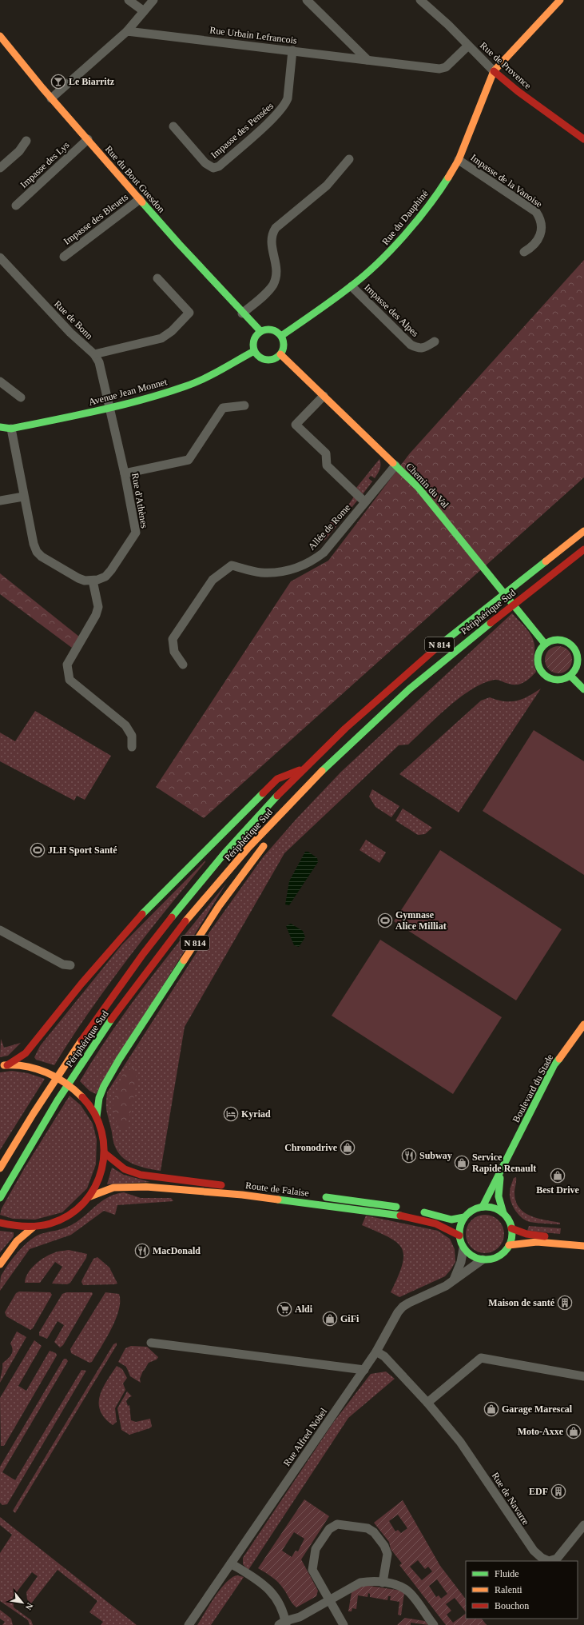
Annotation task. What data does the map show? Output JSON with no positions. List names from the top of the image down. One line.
{"streets":{"main road":["Rue de Provence","Rue du Bout Guesdon","Rue du Dauphiné","Avenue Jean Monnet","Chemin du Val","Périphérique Sud","N 814","Boulevard du Stade","Route de Falaise"],"street":["Rue Urbain Lefrancois","Impasse des Pensées","Impasse des Lys","Impasse de la Vanoise","Impasse des Bleuets","Impasse des Alpes","Rue de Bonn","Rue d'Athènes","Allée de Rome","Rue Alfred Nobel","Rue de Navarre"]},"crossings":[["Rue Urbain Lefrancois","Rue de Provence"],["Rue Urbain Lefrancois","Impasse des Pensées"],["Rue de Provence","Rue du Dauphiné"],["Impasse des Lys","Rue du Bout Guesdon"],["Rue du Bout Guesdon","Rue du Dauphiné"],["Rue du Bout Guesdon","Impasse des Bleuets"],["Rue du Bout Guesdon","Avenue Jean Monnet"],["Rue du Bout Guesdon","Chemin du Val"],["Impasse de la Vanoise","Rue du Dauphiné"],["Rue du Dauphiné","Impasse des Alpes"],["Rue du Dauphiné","Avenue Jean Monnet"],["Rue du Dauphiné","Chemin du Val"],["Rue de Bonn","Avenue Jean Monnet"],["Rue de Bonn","Rue d'Athènes"],["Avenue Jean Monnet","Chemin du Val"],["Avenue Jean Monnet","Rue d'Athènes"],["Chemin du Val","Allée de Rome"],["Périphérique Sud","N 814"],["Boulevard du Stade","Route de Falaise"],["Boulevard du Stade","Rue Alfred Nobel"],["Route de Falaise","Rue Alfred Nobel"],["Rue Alfred Nobel","Rue de Navarre"]],"places":{"bar":["Le Biarritz"],"sports":["JLH Sport Santé","Gymnase Alice Milliat"],"hotel":["Kyriad"],"shop":["Chronodrive","Service Rapide Renault","Best Drive","GiFi","Garage Marescal","Moto-Axxe"],"restaurant":["Subway","MacDonald"],"building":["Maison de santé","EDF"],"supermarket":["Aldi"]},"legend":["Fluide","Ralenti","Bouchon"],"north":"bottom right"}
